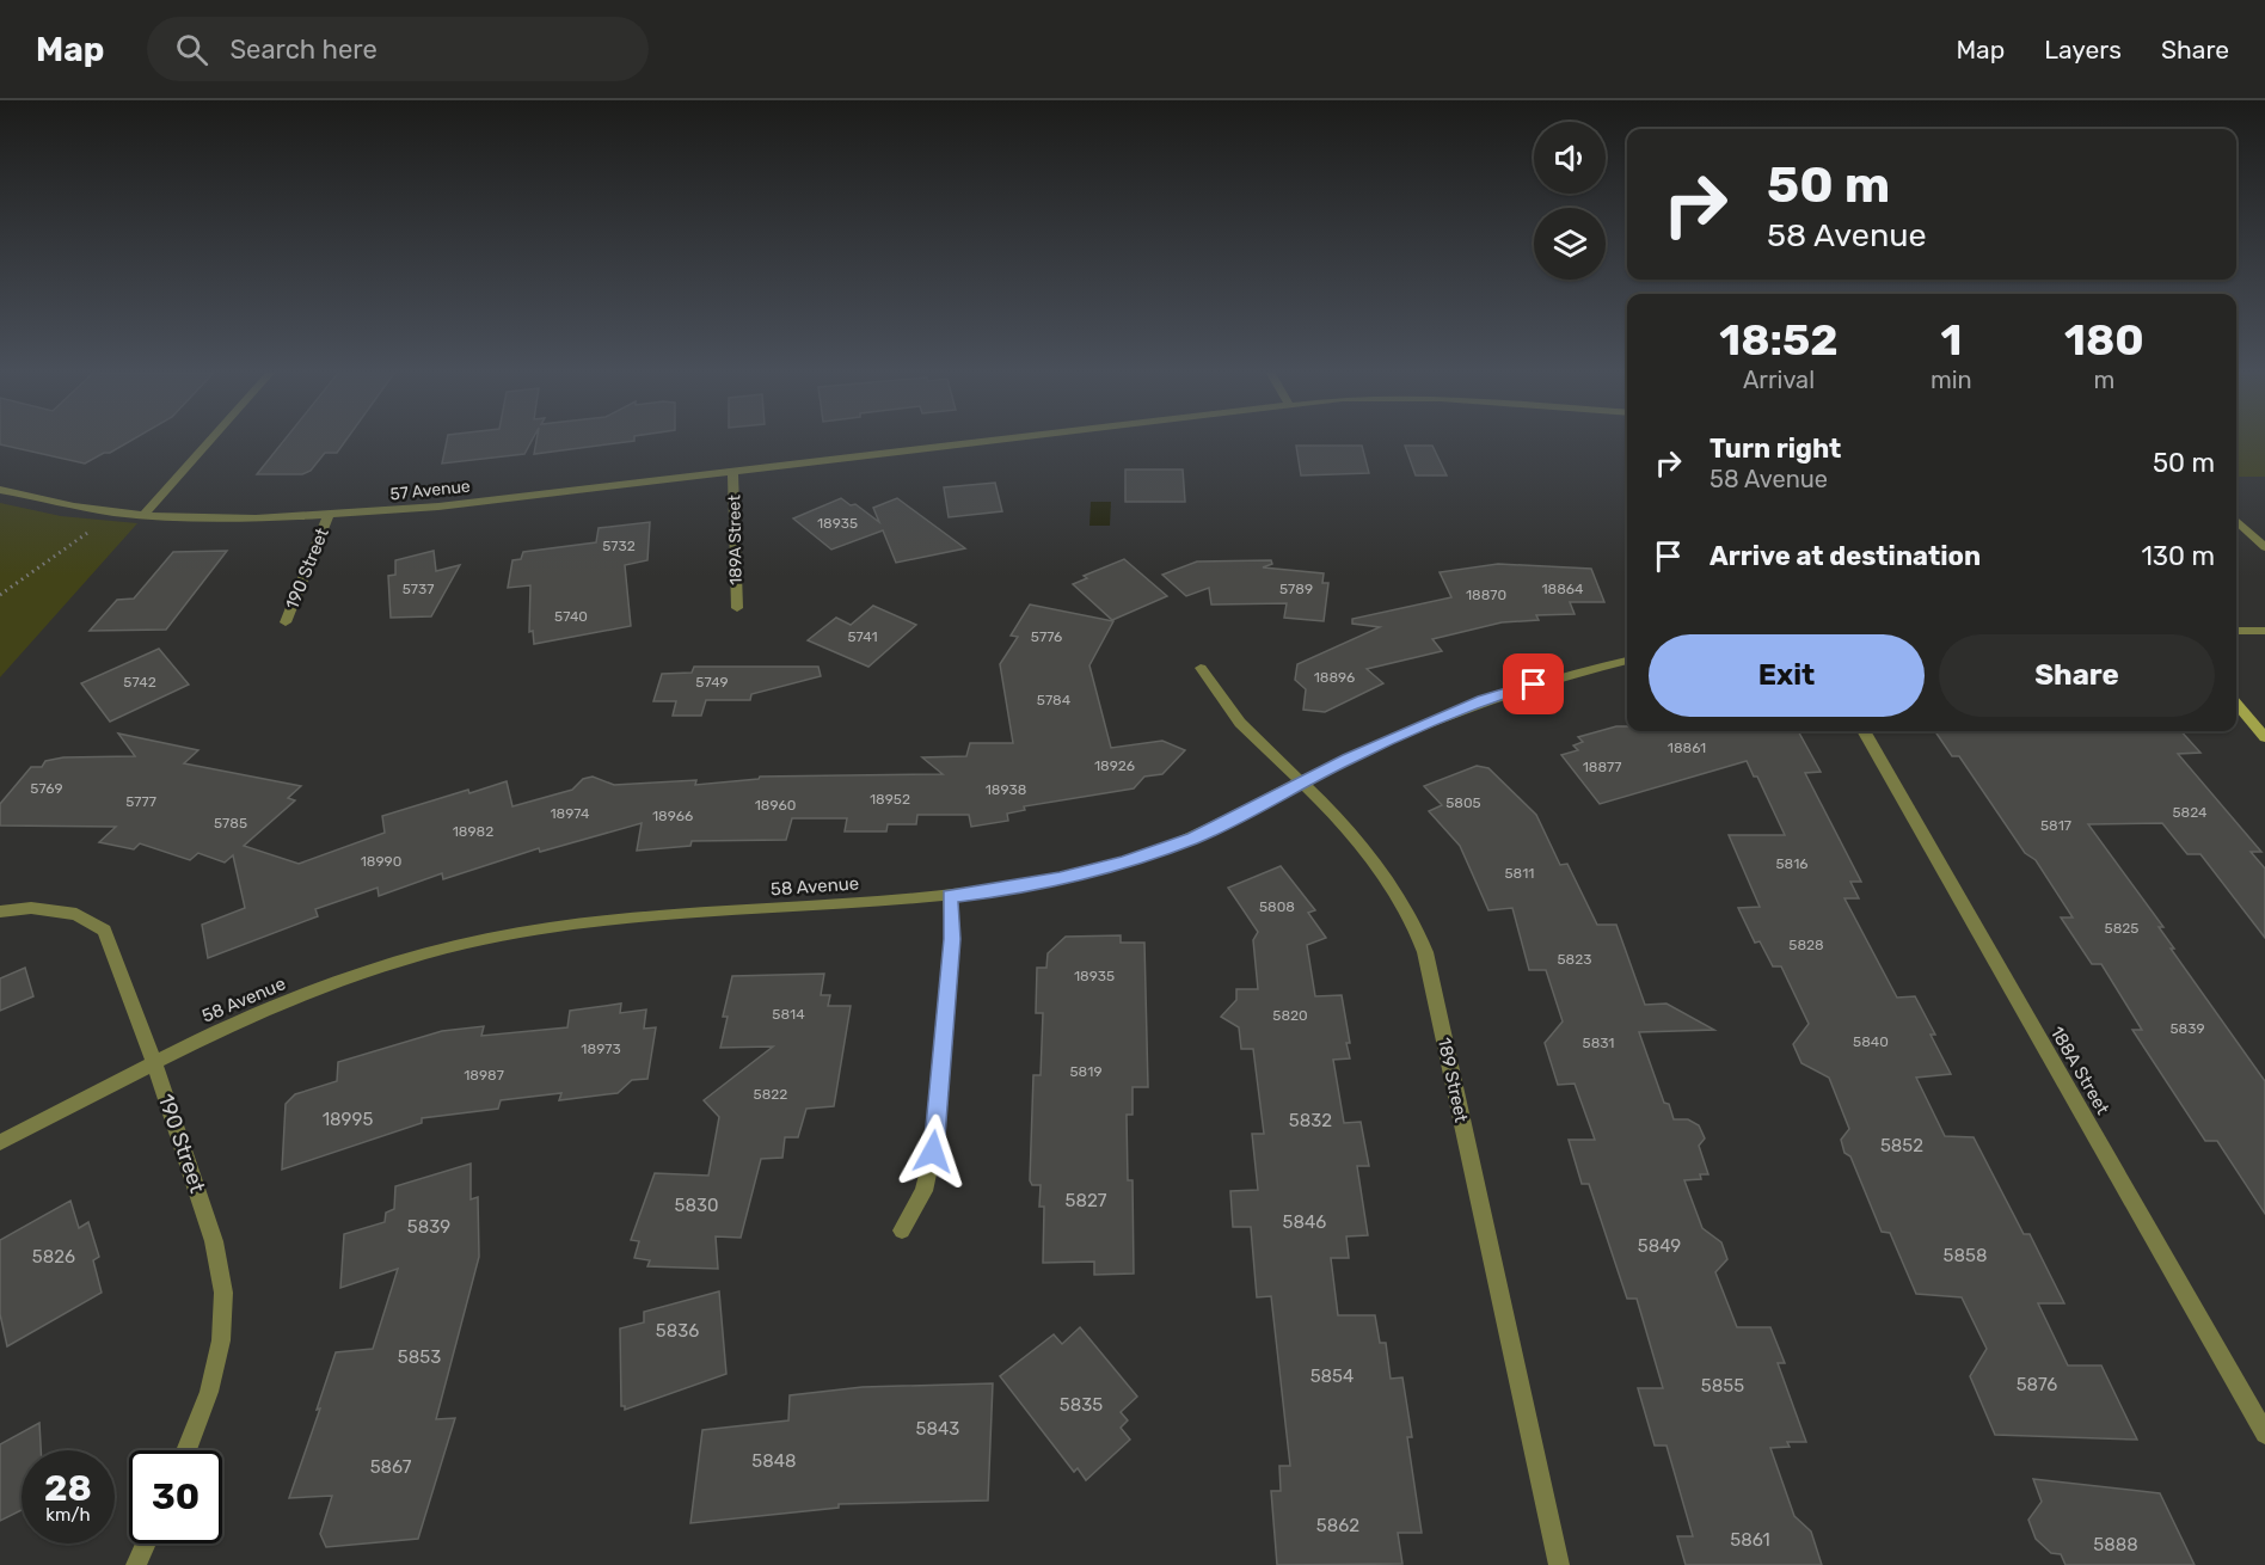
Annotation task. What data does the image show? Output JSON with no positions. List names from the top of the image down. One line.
{"streets":{"street":["57 Avenue","189A Street","190 Street","58 Avenue","188A Street","189 Street"]},"crossings":[["57 Avenue","189A Street"],["57 Avenue","190 Street"],["190 Street","58 Avenue"],["58 Avenue","189 Street"]],"house_numbers":["18935","5732","5737","5789","18864","18870","5740","5741","5776","18896","5742","5749","5784","18861","18926","18877","5769","18938","18952","5777","5805","18960","5824","18974","18966","5785","5817","18982","18990","5816","5811","5808","5825","5828","5823","18935","5814","5820","5839","5840","5831","18973","5819","18987","5822","18995","5832","5852","5827","5830","5846","5839","5849","5858","5826","5836","5853","5854","5876","5855","5835","5843","5848","5867","5862","5861","5888"],"page":{"header":"Map","search":"Search here","nav":["Map","Layers","Share"],"turn":["50 m","58 Avenue"],"eta":["18:52","Arrival","1","min","180","m"],"list":[{"name":"Turn right","note":"58 Avenue","value":"50 m"},{"name":"Arrive at destination","value":"130 m"}],"buttons":["Exit","Share"],"speed":"28 km/h","limit":"30"}}
